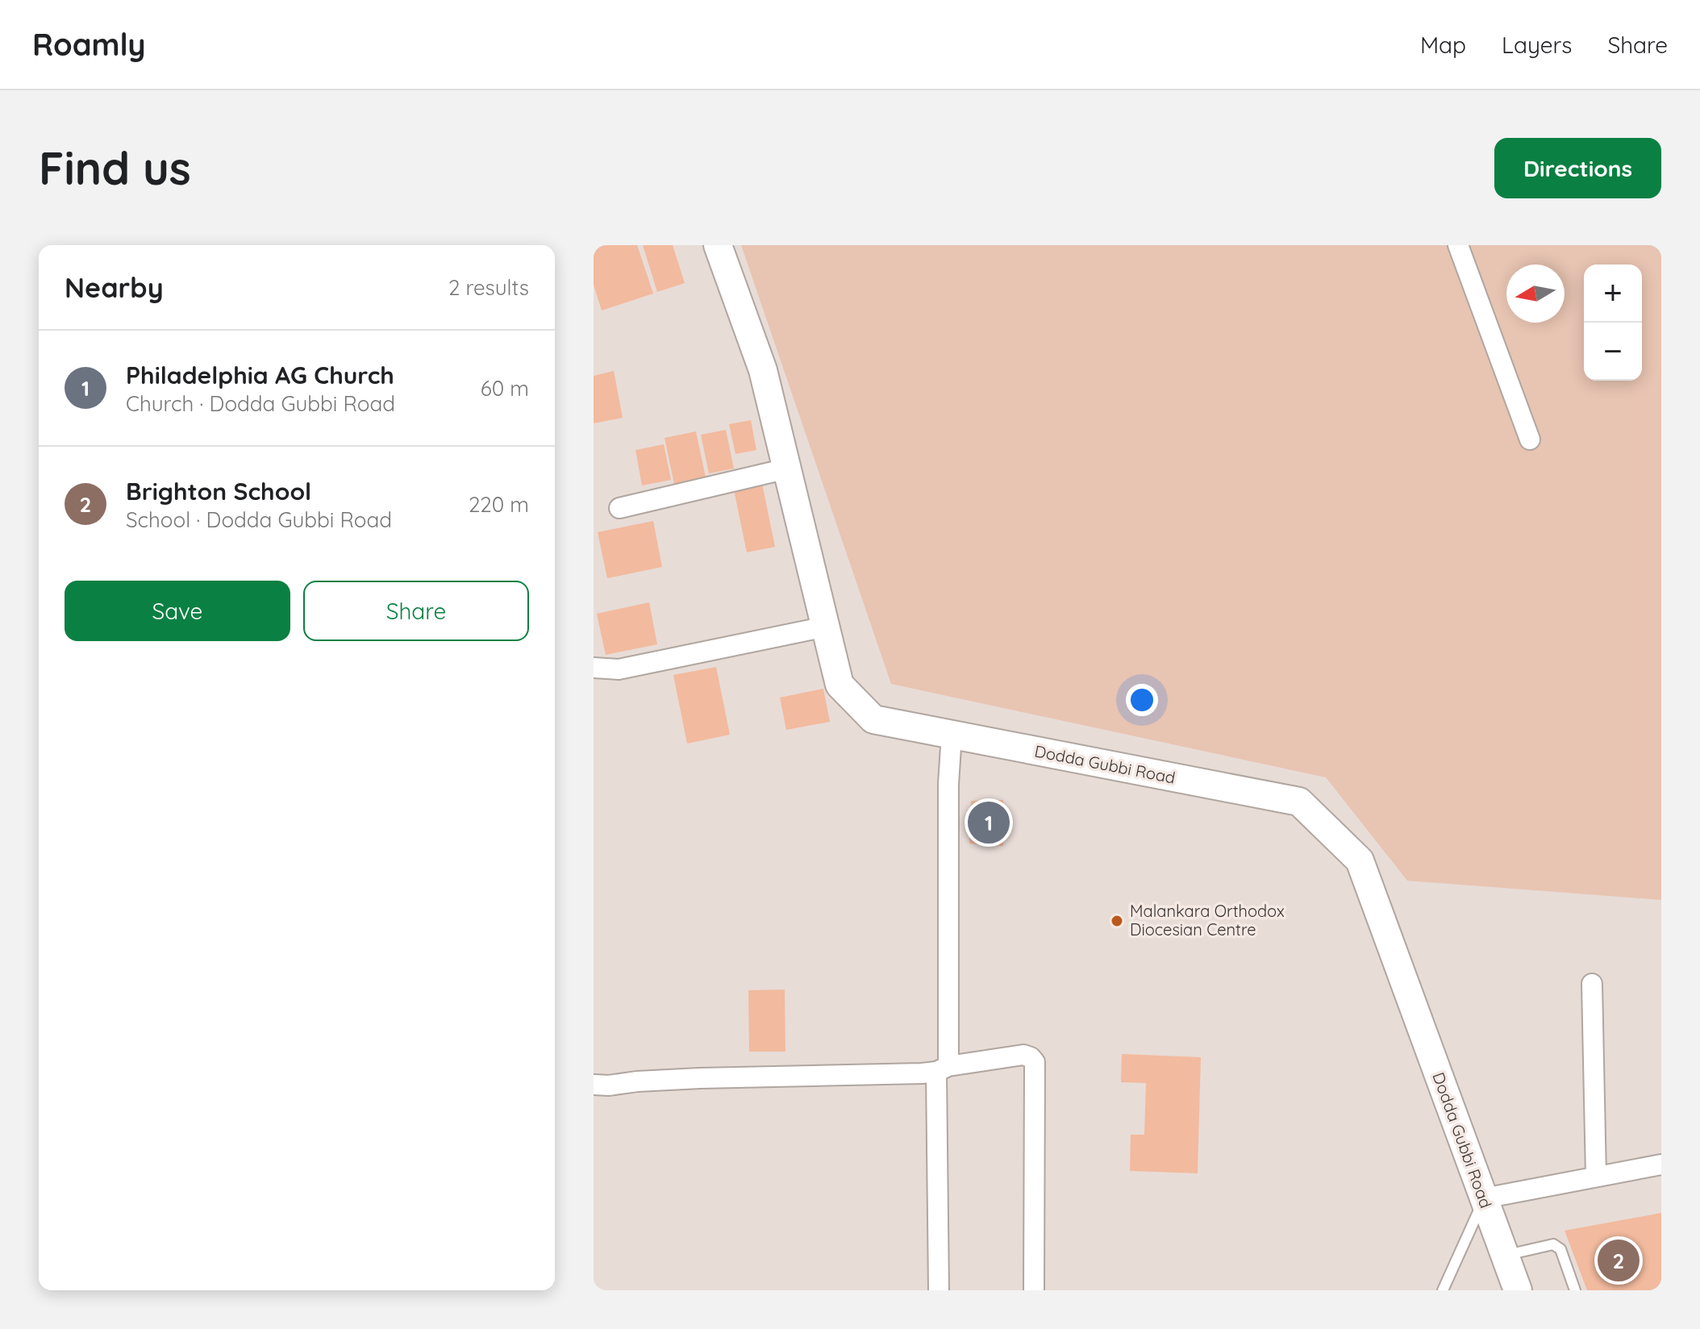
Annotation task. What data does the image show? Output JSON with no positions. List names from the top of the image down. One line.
{"streets":{"street":["Dodda Gubbi Road"]},"places":["Malankara Orthodox Diocesian Centre"],"north":"left","page":{"header":"Roamly","nav":["Map","Layers","Share"],"buttons":["Directions",["Save","Share"]],"title":"Find us","heading":["Nearby","2 results"],"map_buttons":["+","−"],"list":[{"mark":"1","name":"Philadelphia AG Church","note":"Church · Dodda Gubbi Road","value":"60 m"},{"mark":"2","name":"Brighton School","note":"School · Dodda Gubbi Road","value":"220 m"}],"pins":["1","2"]}}
